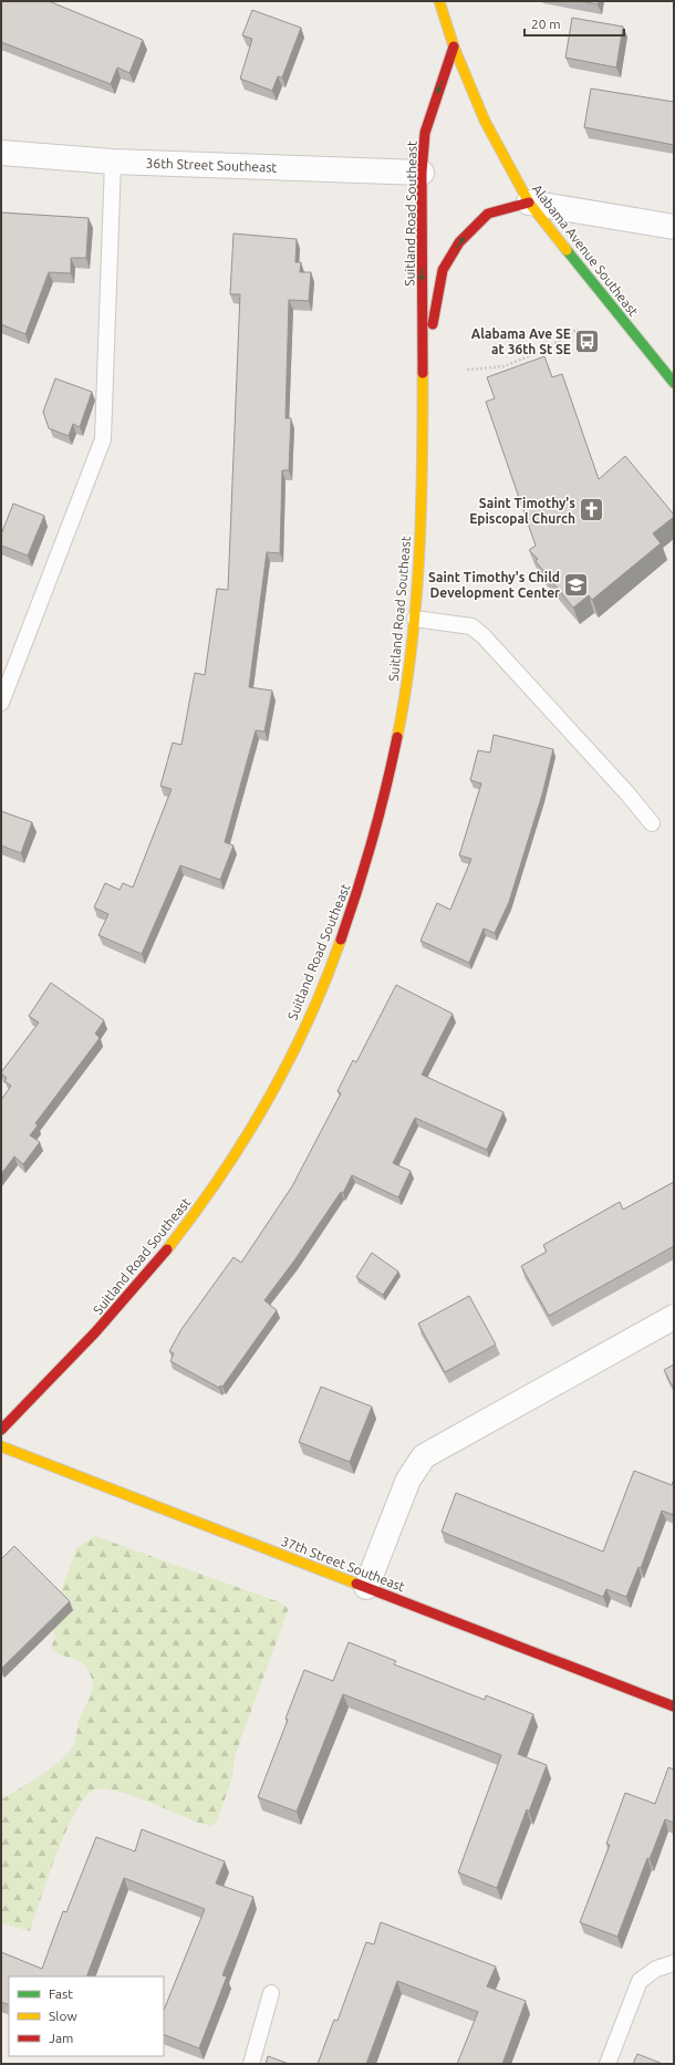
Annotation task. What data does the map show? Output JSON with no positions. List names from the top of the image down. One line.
{"streets":{"main road":["Suitland Road Southeast","Alabama Avenue Southeast","37th Street Southeast"],"street":["36th Street Southeast"]},"crossings":[["36th Street Southeast","Suitland Road Southeast"],["Suitland Road Southeast","Alabama Avenue Southeast"]],"places":{"bus stop":["Alabama Ave SE at 36th St SE"],"church":["Saint Timothy's Episcopal Church"],"school or university":["Saint Timothy's Child Development Center"]},"legend":["Fast","Slow","Jam"],"scale_bar":"20 m"}
